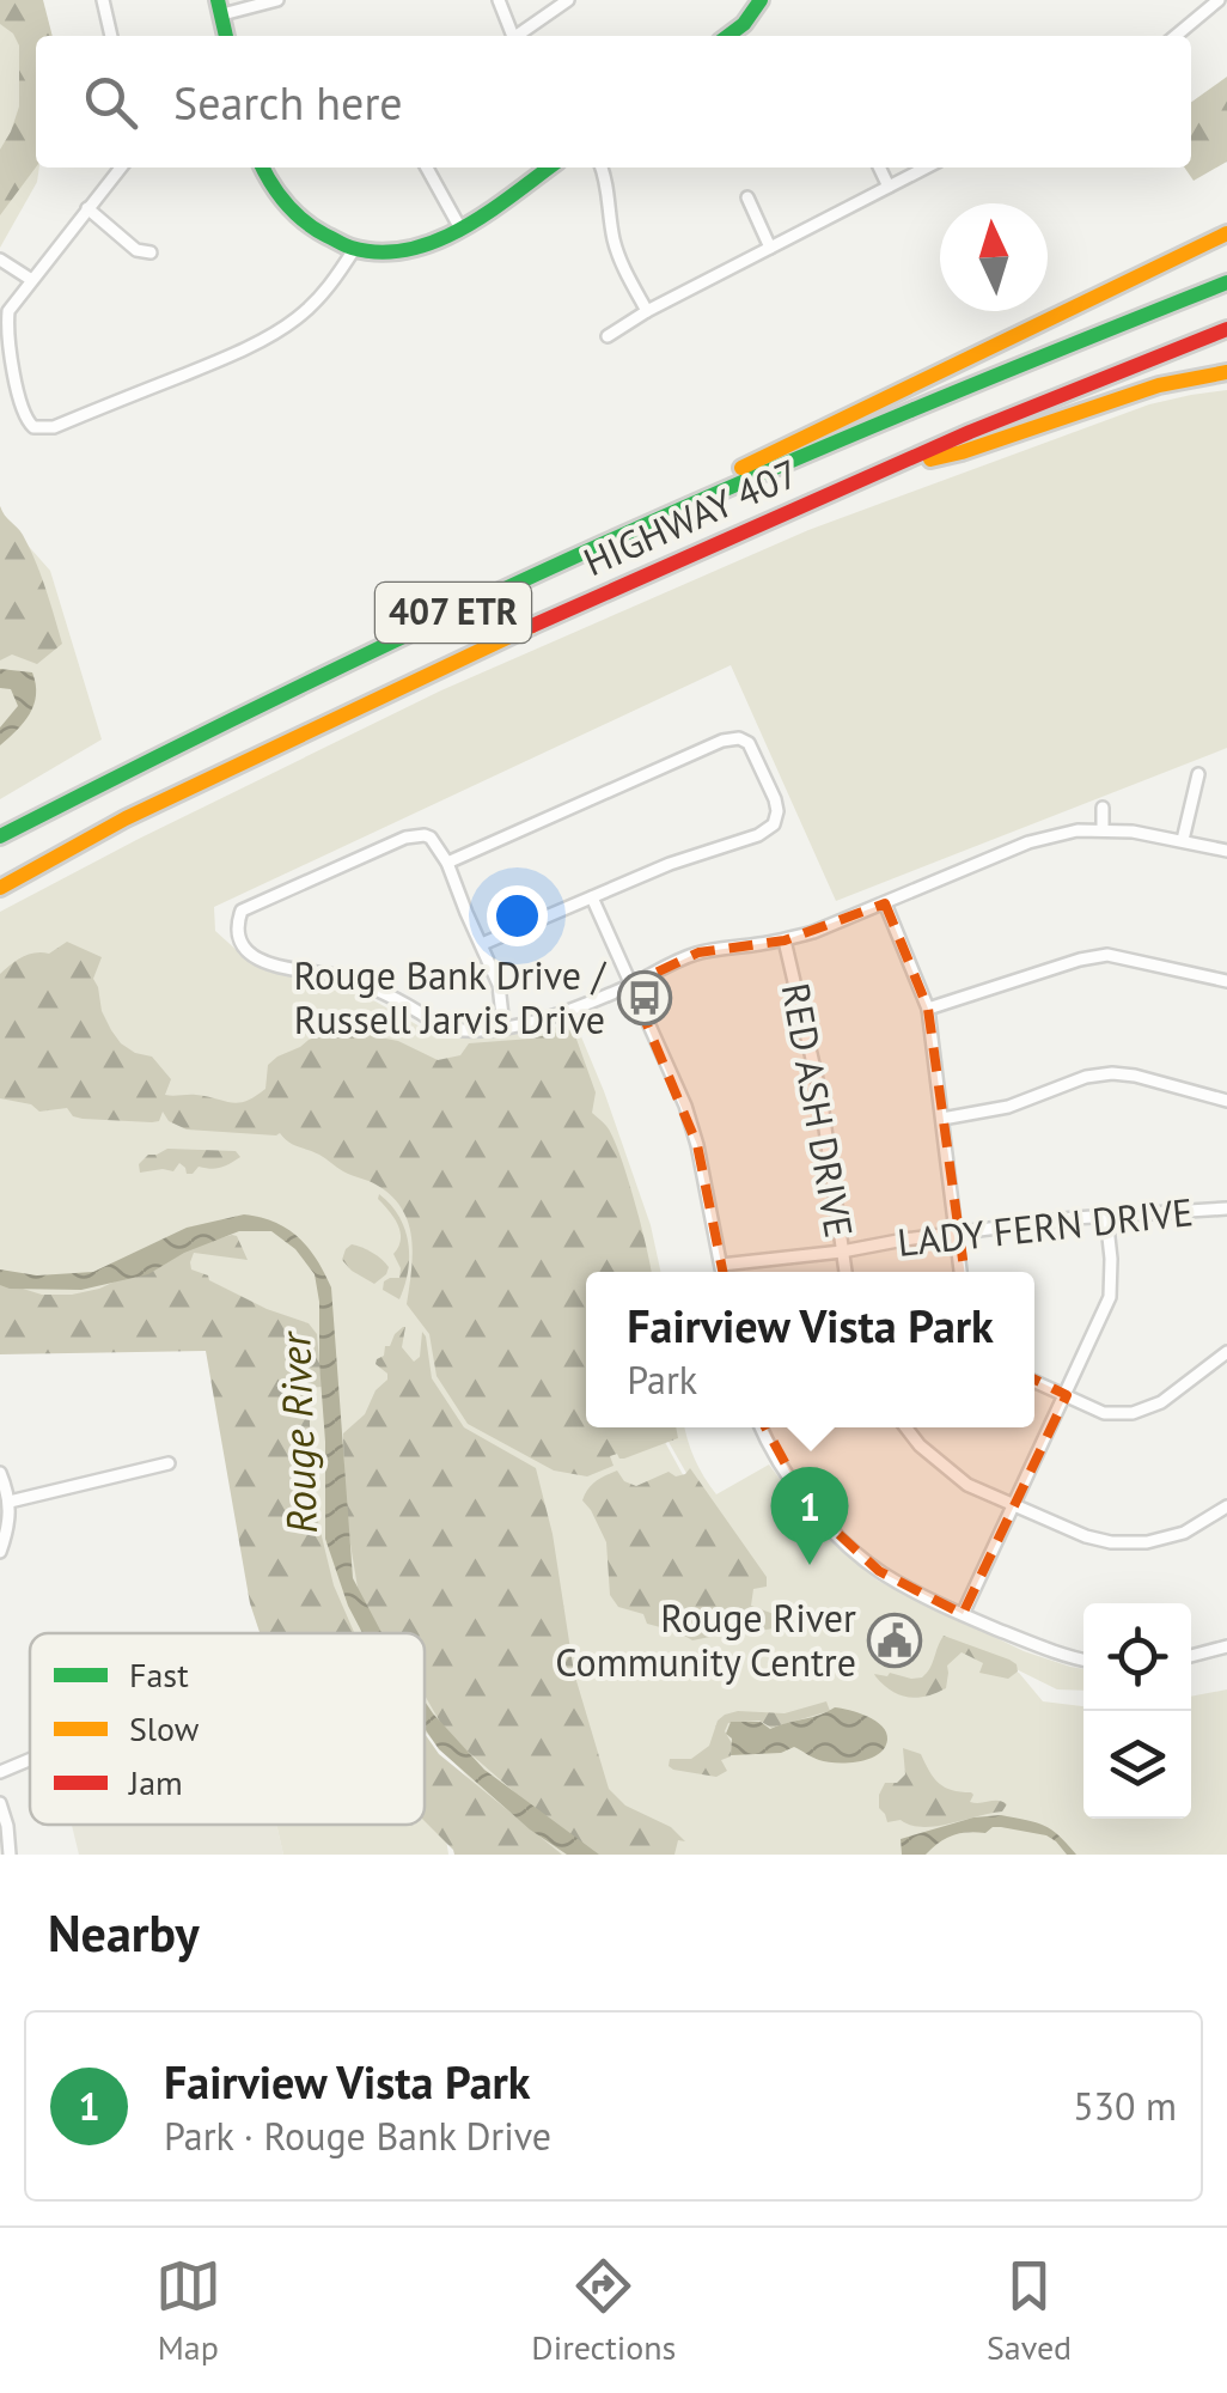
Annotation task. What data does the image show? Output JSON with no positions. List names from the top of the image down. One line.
{"streets":{"main road":["HIGHWAY 407","407 ETR"],"street":["RED ASH DRIVE","LADY FERN DRIVE"]},"crossings":[["RED ASH DRIVE","LADY FERN DRIVE"]],"water":["Rouge River"],"places":{"bus stop":["Rouge Bank Drive / Russell Jarvis Drive"],"public building":["Rouge River Community Centre"]},"legend":["Fast","Slow","Jam"],"north":"top","page":{"search":"Search here","popup":["Fairview Vista Park","Park"],"pins":"1","heading":"Nearby","list":[{"mark":"1","name":"Fairview Vista Park","note":"Park · Rouge Bank Drive","value":"530 m"}],"nav":["Map","Directions","Saved"]}}
